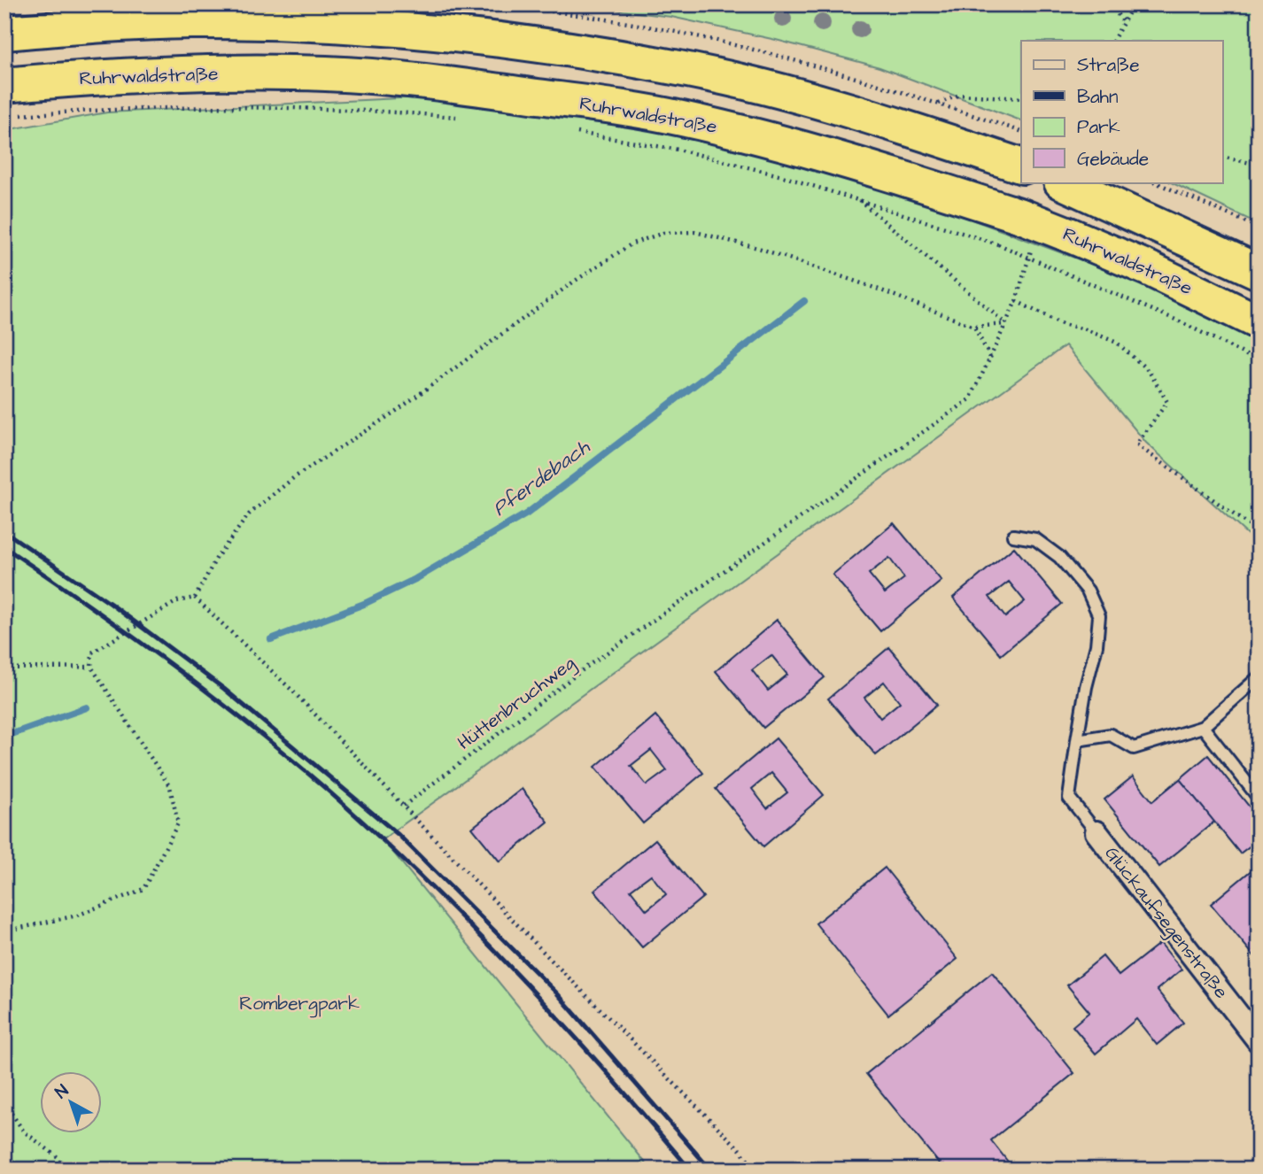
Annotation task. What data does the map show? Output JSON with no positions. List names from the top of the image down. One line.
{"streets":{"highway":["Ruhrwaldstraße"],"street":["Glückaufsegenstraße"],"path":["Hüttenbruchweg"]},"crossings":[["Ruhrwaldstraße","Hüttenbruchweg"]],"water":["Pferdebach"],"parks":["Rombergpark"],"legend":["Straße","Bahn","Park","Gebäude"],"north":"top left"}
